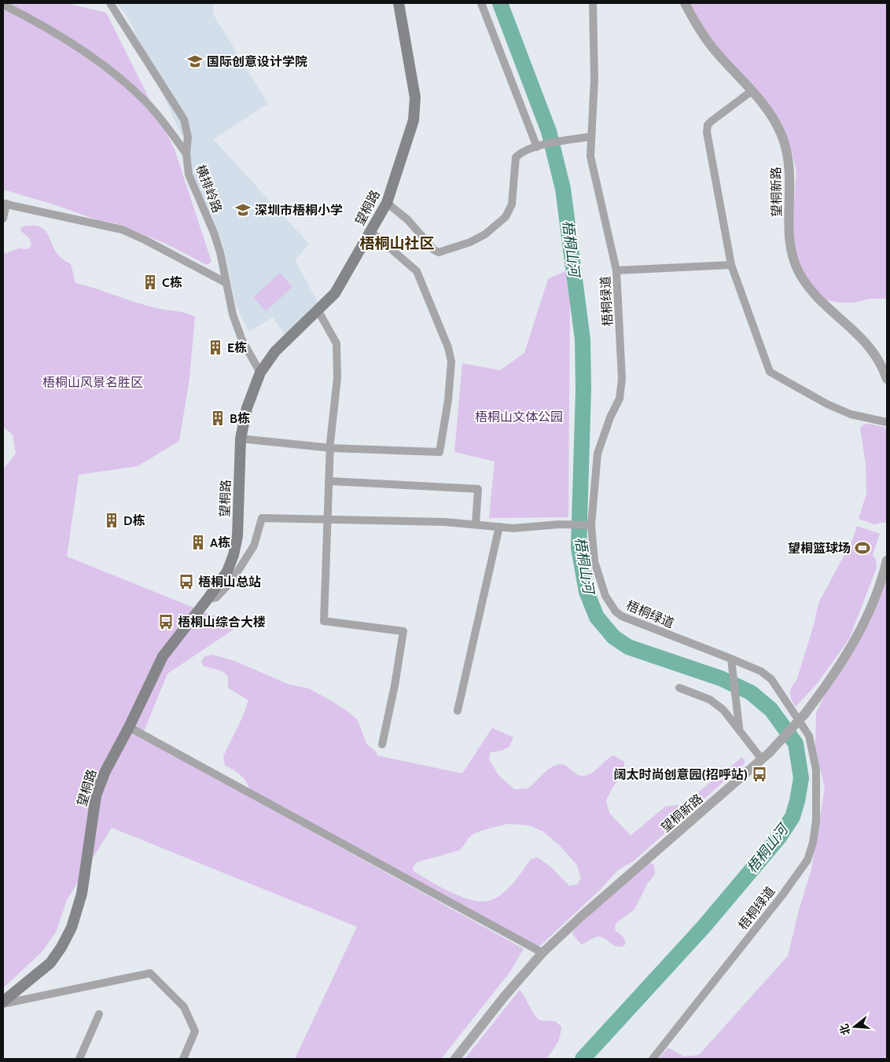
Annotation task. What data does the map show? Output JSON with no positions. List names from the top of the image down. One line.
{"streets":{"main road":["望桐路"],"street":["横排岭路","望桐新路","梧桐绿道"]},"crossings":[["横排岭路","望桐路"]],"districts":["梧桐山社区"],"water":["梧桐山河"],"parks":["梧桐山风景名胜区","梧桐山文体公园"],"places":{"school or university":["国际创意设计学院","深圳市梧桐小学"],"building":["C栋","E栋","B栋","D栋","A栋"],"sports":["望桐篮球场"],"bus stop":["梧桐山总站","梧桐山综合大楼","阔太时尚创意园(招呼站)"]},"north":"left"}
